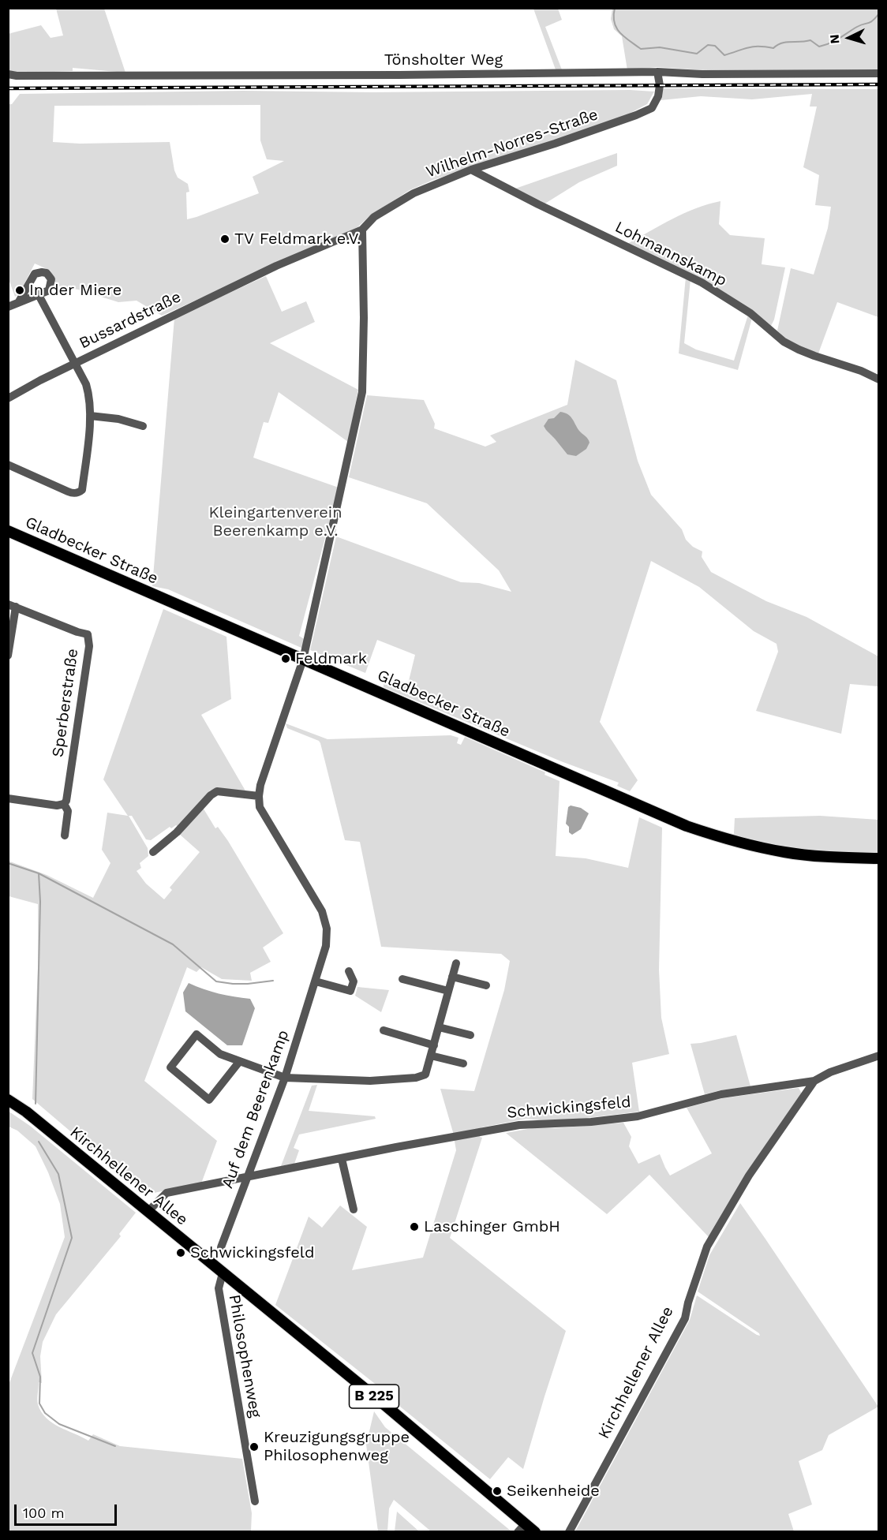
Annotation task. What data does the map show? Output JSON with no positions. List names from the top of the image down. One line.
{"streets":{"main road":["Gladbecker Straße","Kirchhellener Allee","B 225"],"street":["Tönsholter Weg","Wilhelm-Norres-Straße","Lohmannskamp","Bussardstraße","Sperberstraße","Schwickingsfeld","Auf dem Beerenkamp","Philosophenweg"]},"crossings":[["Tönsholter Weg","Wilhelm-Norres-Straße"],["Wilhelm-Norres-Straße","Lohmannskamp"],["Wilhelm-Norres-Straße","Bussardstraße"],["Schwickingsfeld","Auf dem Beerenkamp"],["Schwickingsfeld","Kirchhellener Allee"],["Kirchhellener Allee","Philosophenweg"]],"parks":["Kleingartenverein Beerenkamp e.V."],"places":["TV Feldmark e.V.","In der Miere","Feldmark","Laschinger GmbH","Schwickingsfeld","Kreuzigungsgruppe Philosophenweg","Seikenheide"],"scale_bar":"100 m","north":"left"}
